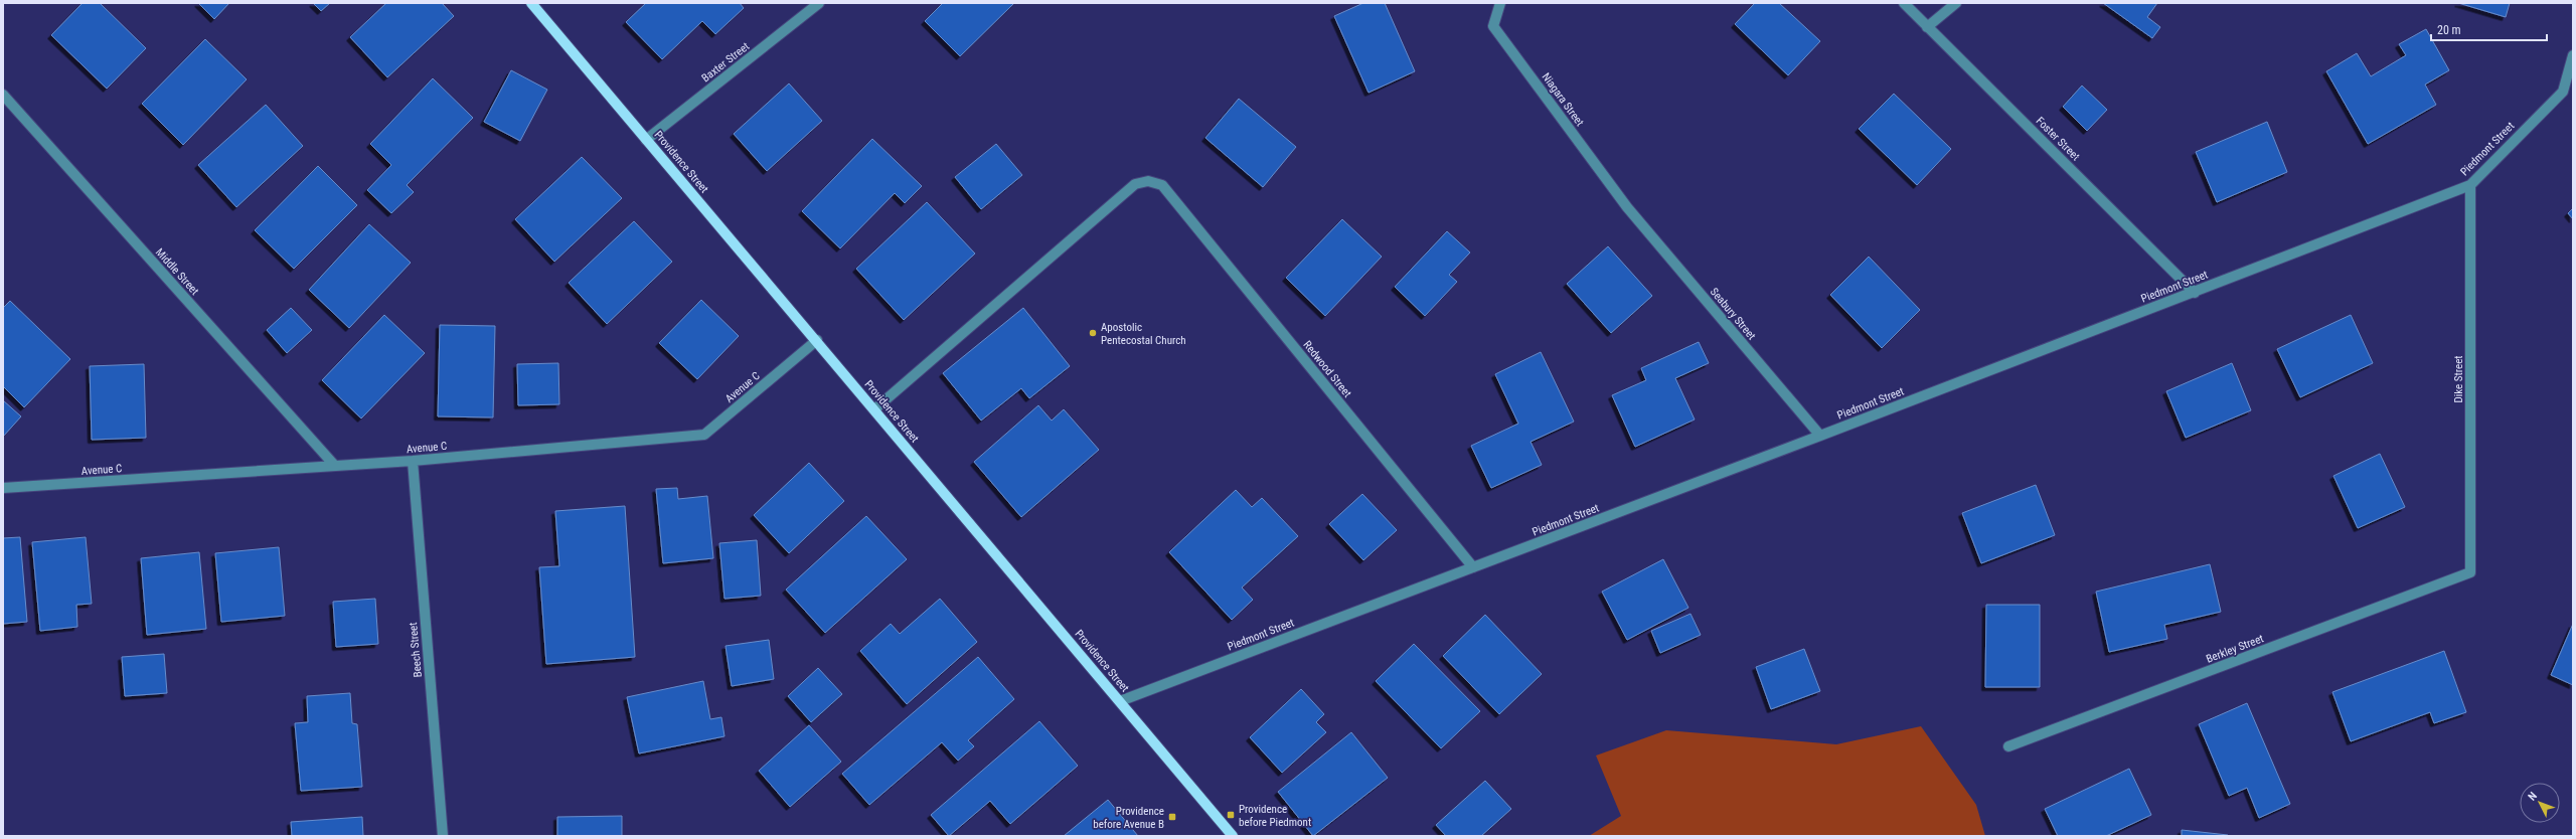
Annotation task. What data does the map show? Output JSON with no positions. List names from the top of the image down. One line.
{"streets":{"main road":["Providence Street"],"street":["Baxter Street","Niagara Street","Foster Street","Piedmont Street","Middle Street","Seabury Street","Redwood Street","Dike Street","Avenue C","Berkley Street","Beech Street"]},"crossings":[["Baxter Street","Providence Street"],["Niagara Street","Seabury Street"],["Foster Street","Piedmont Street"],["Piedmont Street","Providence Street"],["Piedmont Street","Seabury Street"],["Piedmont Street","Redwood Street"],["Piedmont Street","Dike Street"],["Providence Street","Redwood Street"],["Providence Street","Avenue C"],["Middle Street","Avenue C"],["Dike Street","Berkley Street"],["Avenue C","Beech Street"]],"places":{"other":["Apostolic Pentecostal Church"],"transit":["Providence before Piedmont","Providence before Avenue B"]},"scale_bar":"20 m","north":"top left"}
